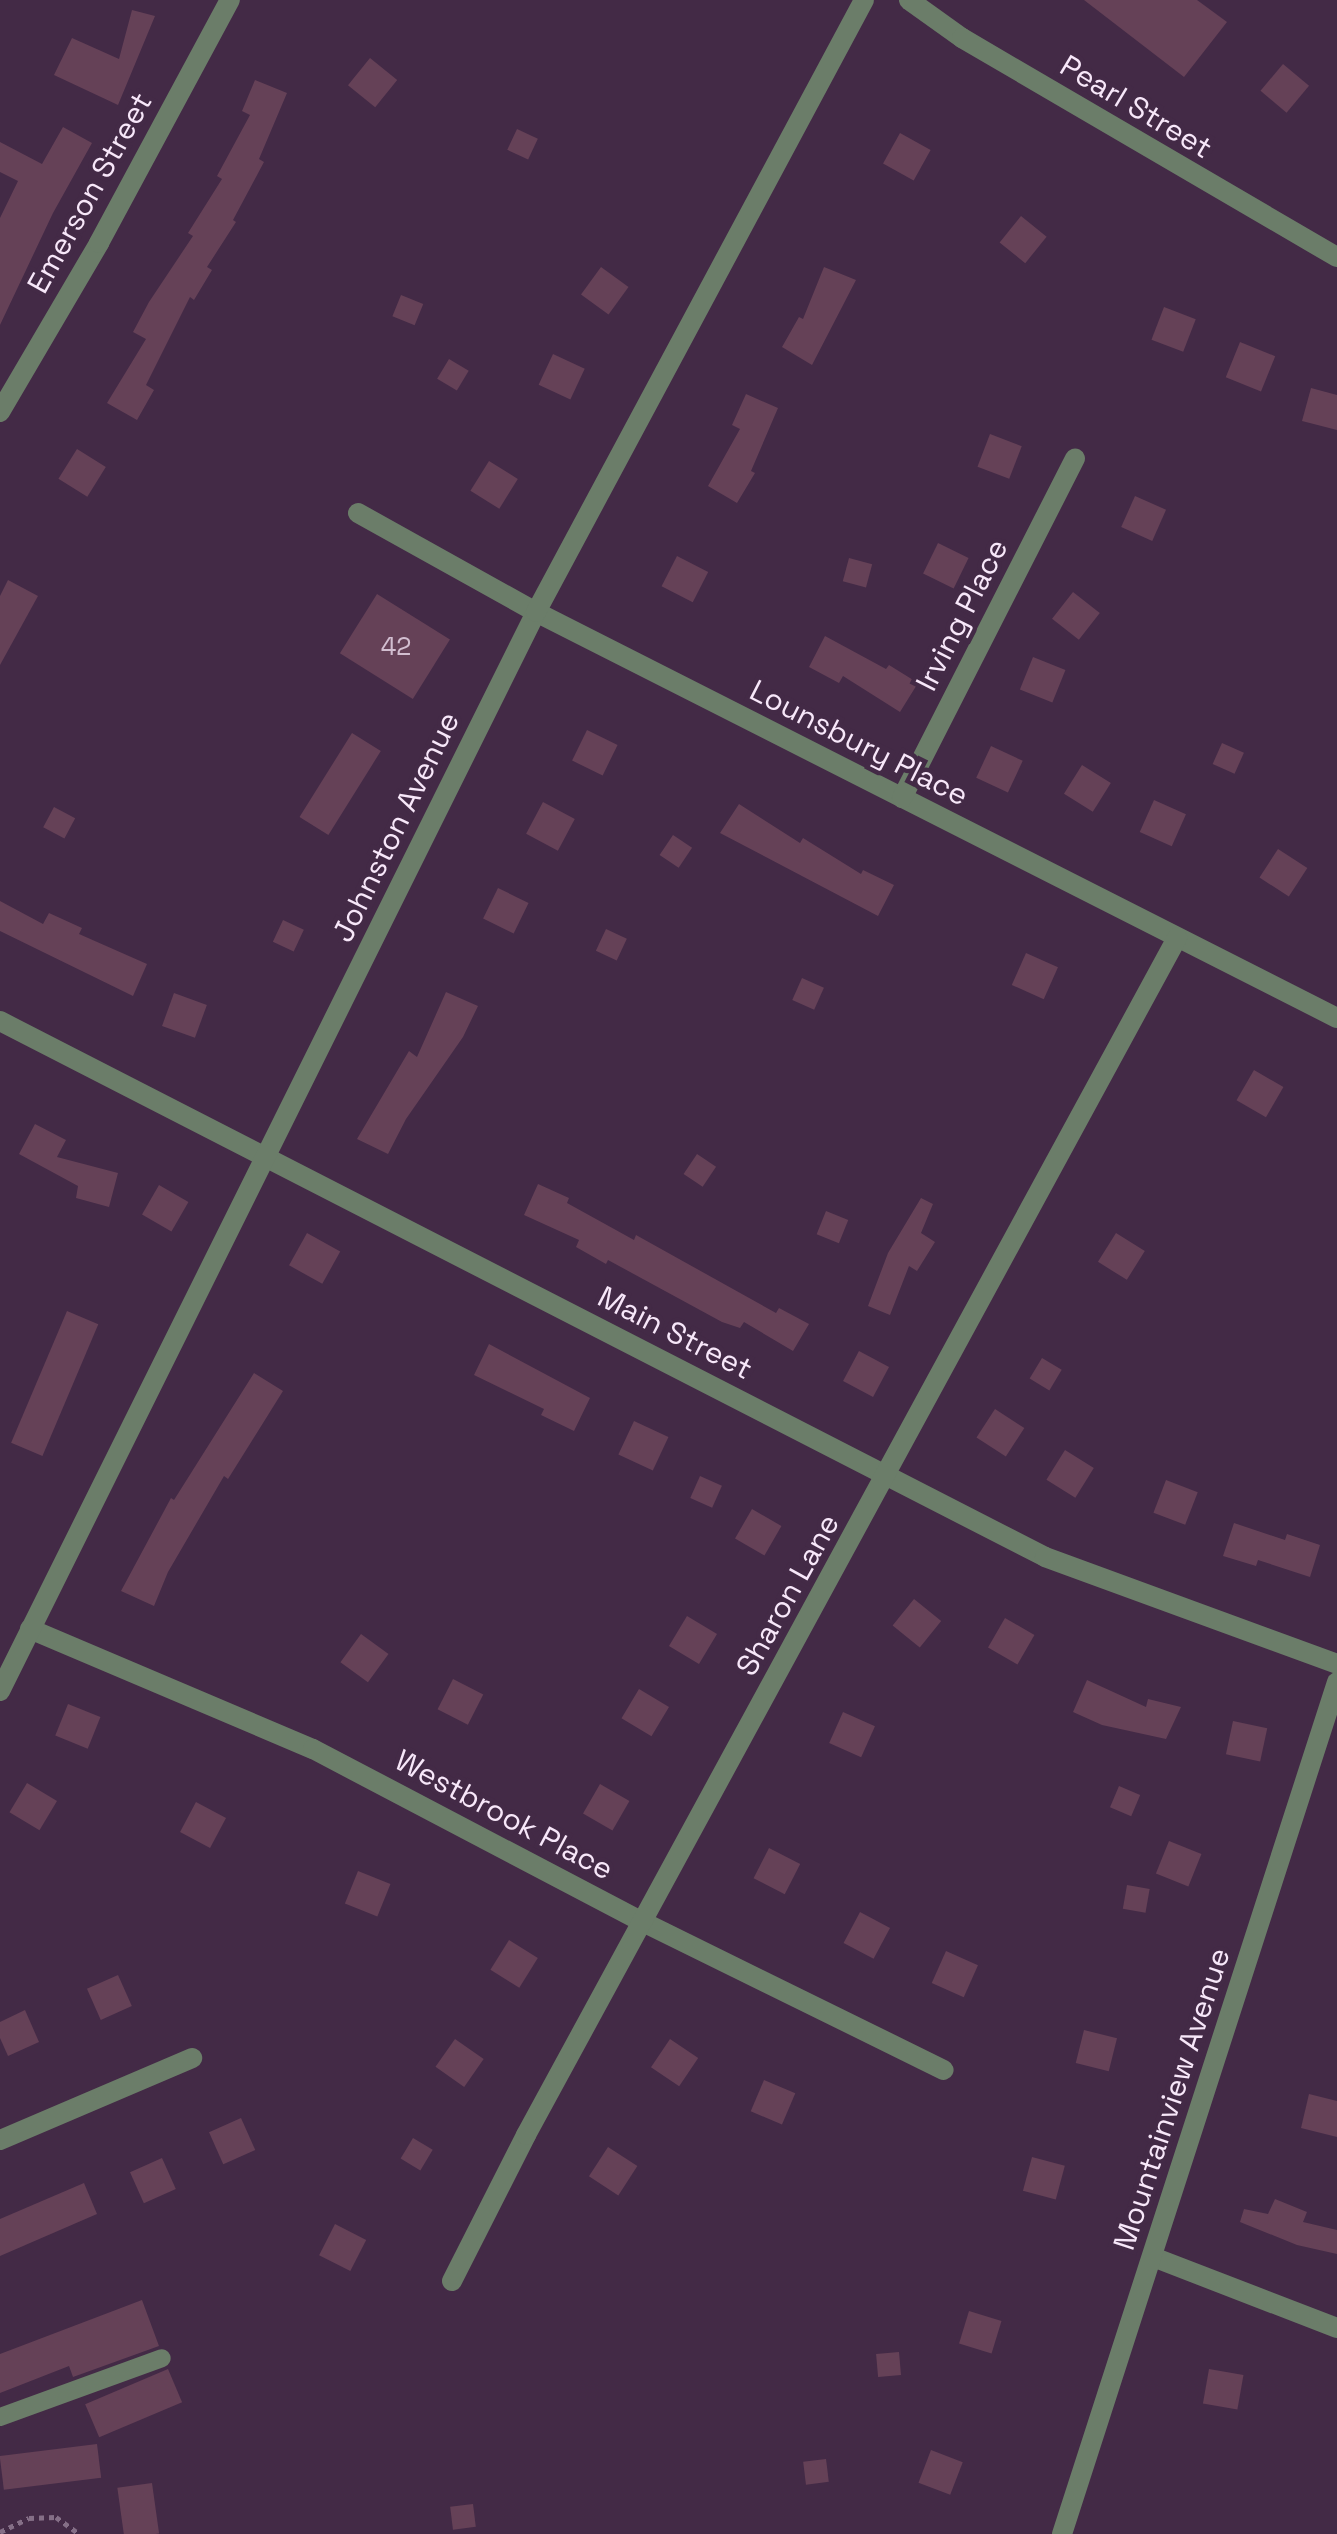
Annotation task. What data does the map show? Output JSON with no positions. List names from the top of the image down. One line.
{"streets":{"street":["Pearl Street","Emerson Street","Irving Place","Lounsbury Place","Johnston Avenue","Main Street","Sharon Lane","Westbrook Place","Mountainview Avenue"]},"crossings":[["Irving Place","Lounsbury Place"],["Lounsbury Place","Johnston Avenue"],["Lounsbury Place","Sharon Lane"],["Johnston Avenue","Main Street"],["Johnston Avenue","Westbrook Place"],["Main Street","Sharon Lane"],["Sharon Lane","Westbrook Place"]],"house_numbers":["42"]}
